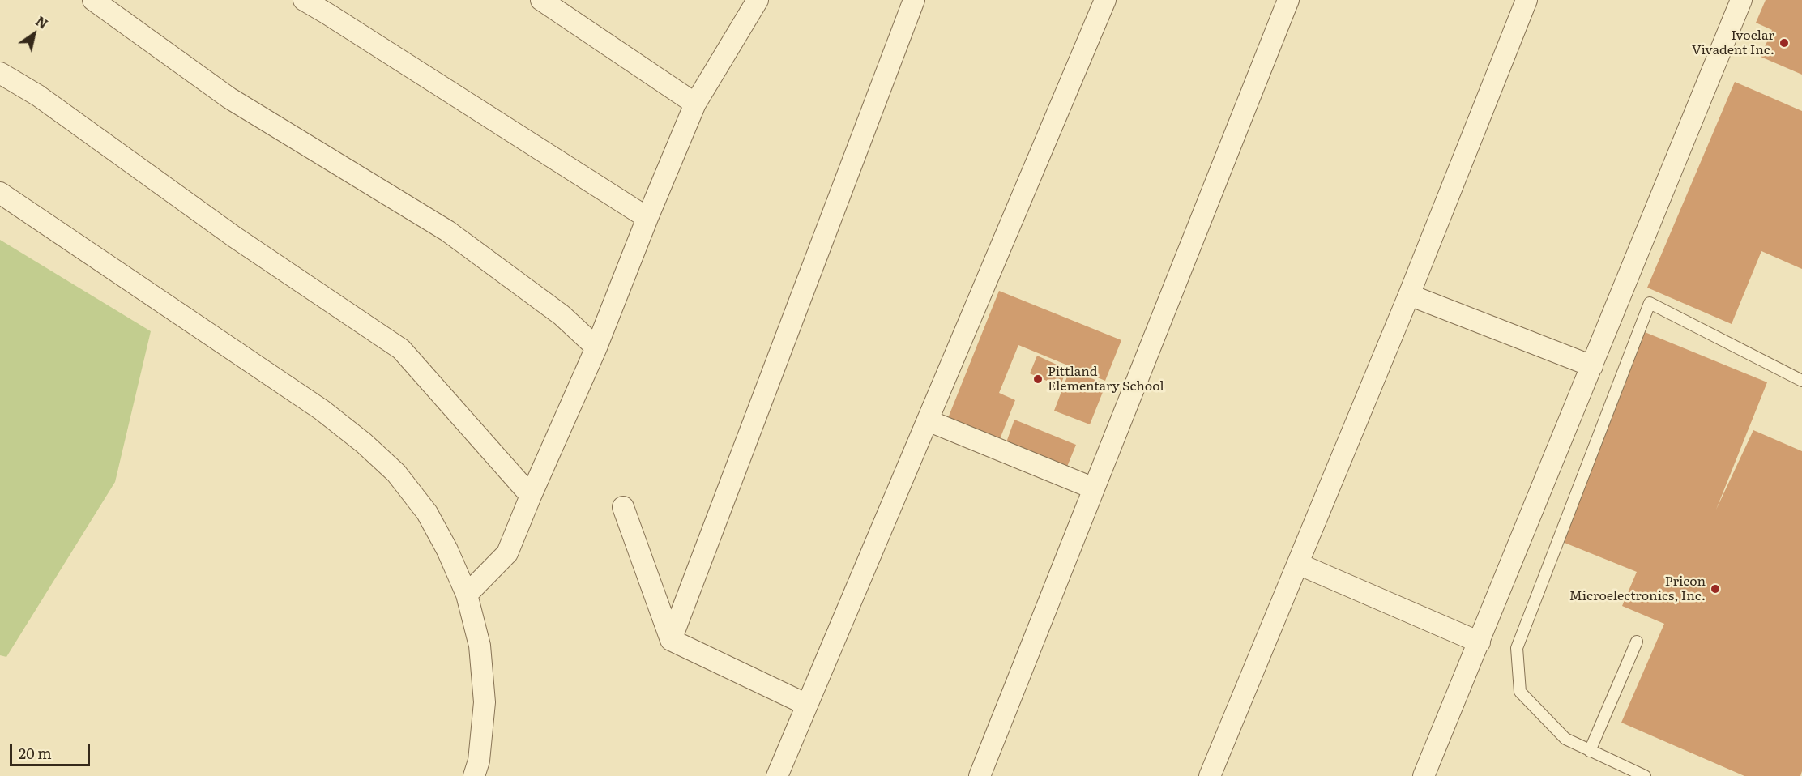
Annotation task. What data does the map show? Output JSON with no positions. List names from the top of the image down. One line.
{"places":["Ivoclar Vivadent Inc.","Pittland Elementary School","Pricon Microelectronics, Inc."],"scale_bar":"20 m","north":"top right"}
